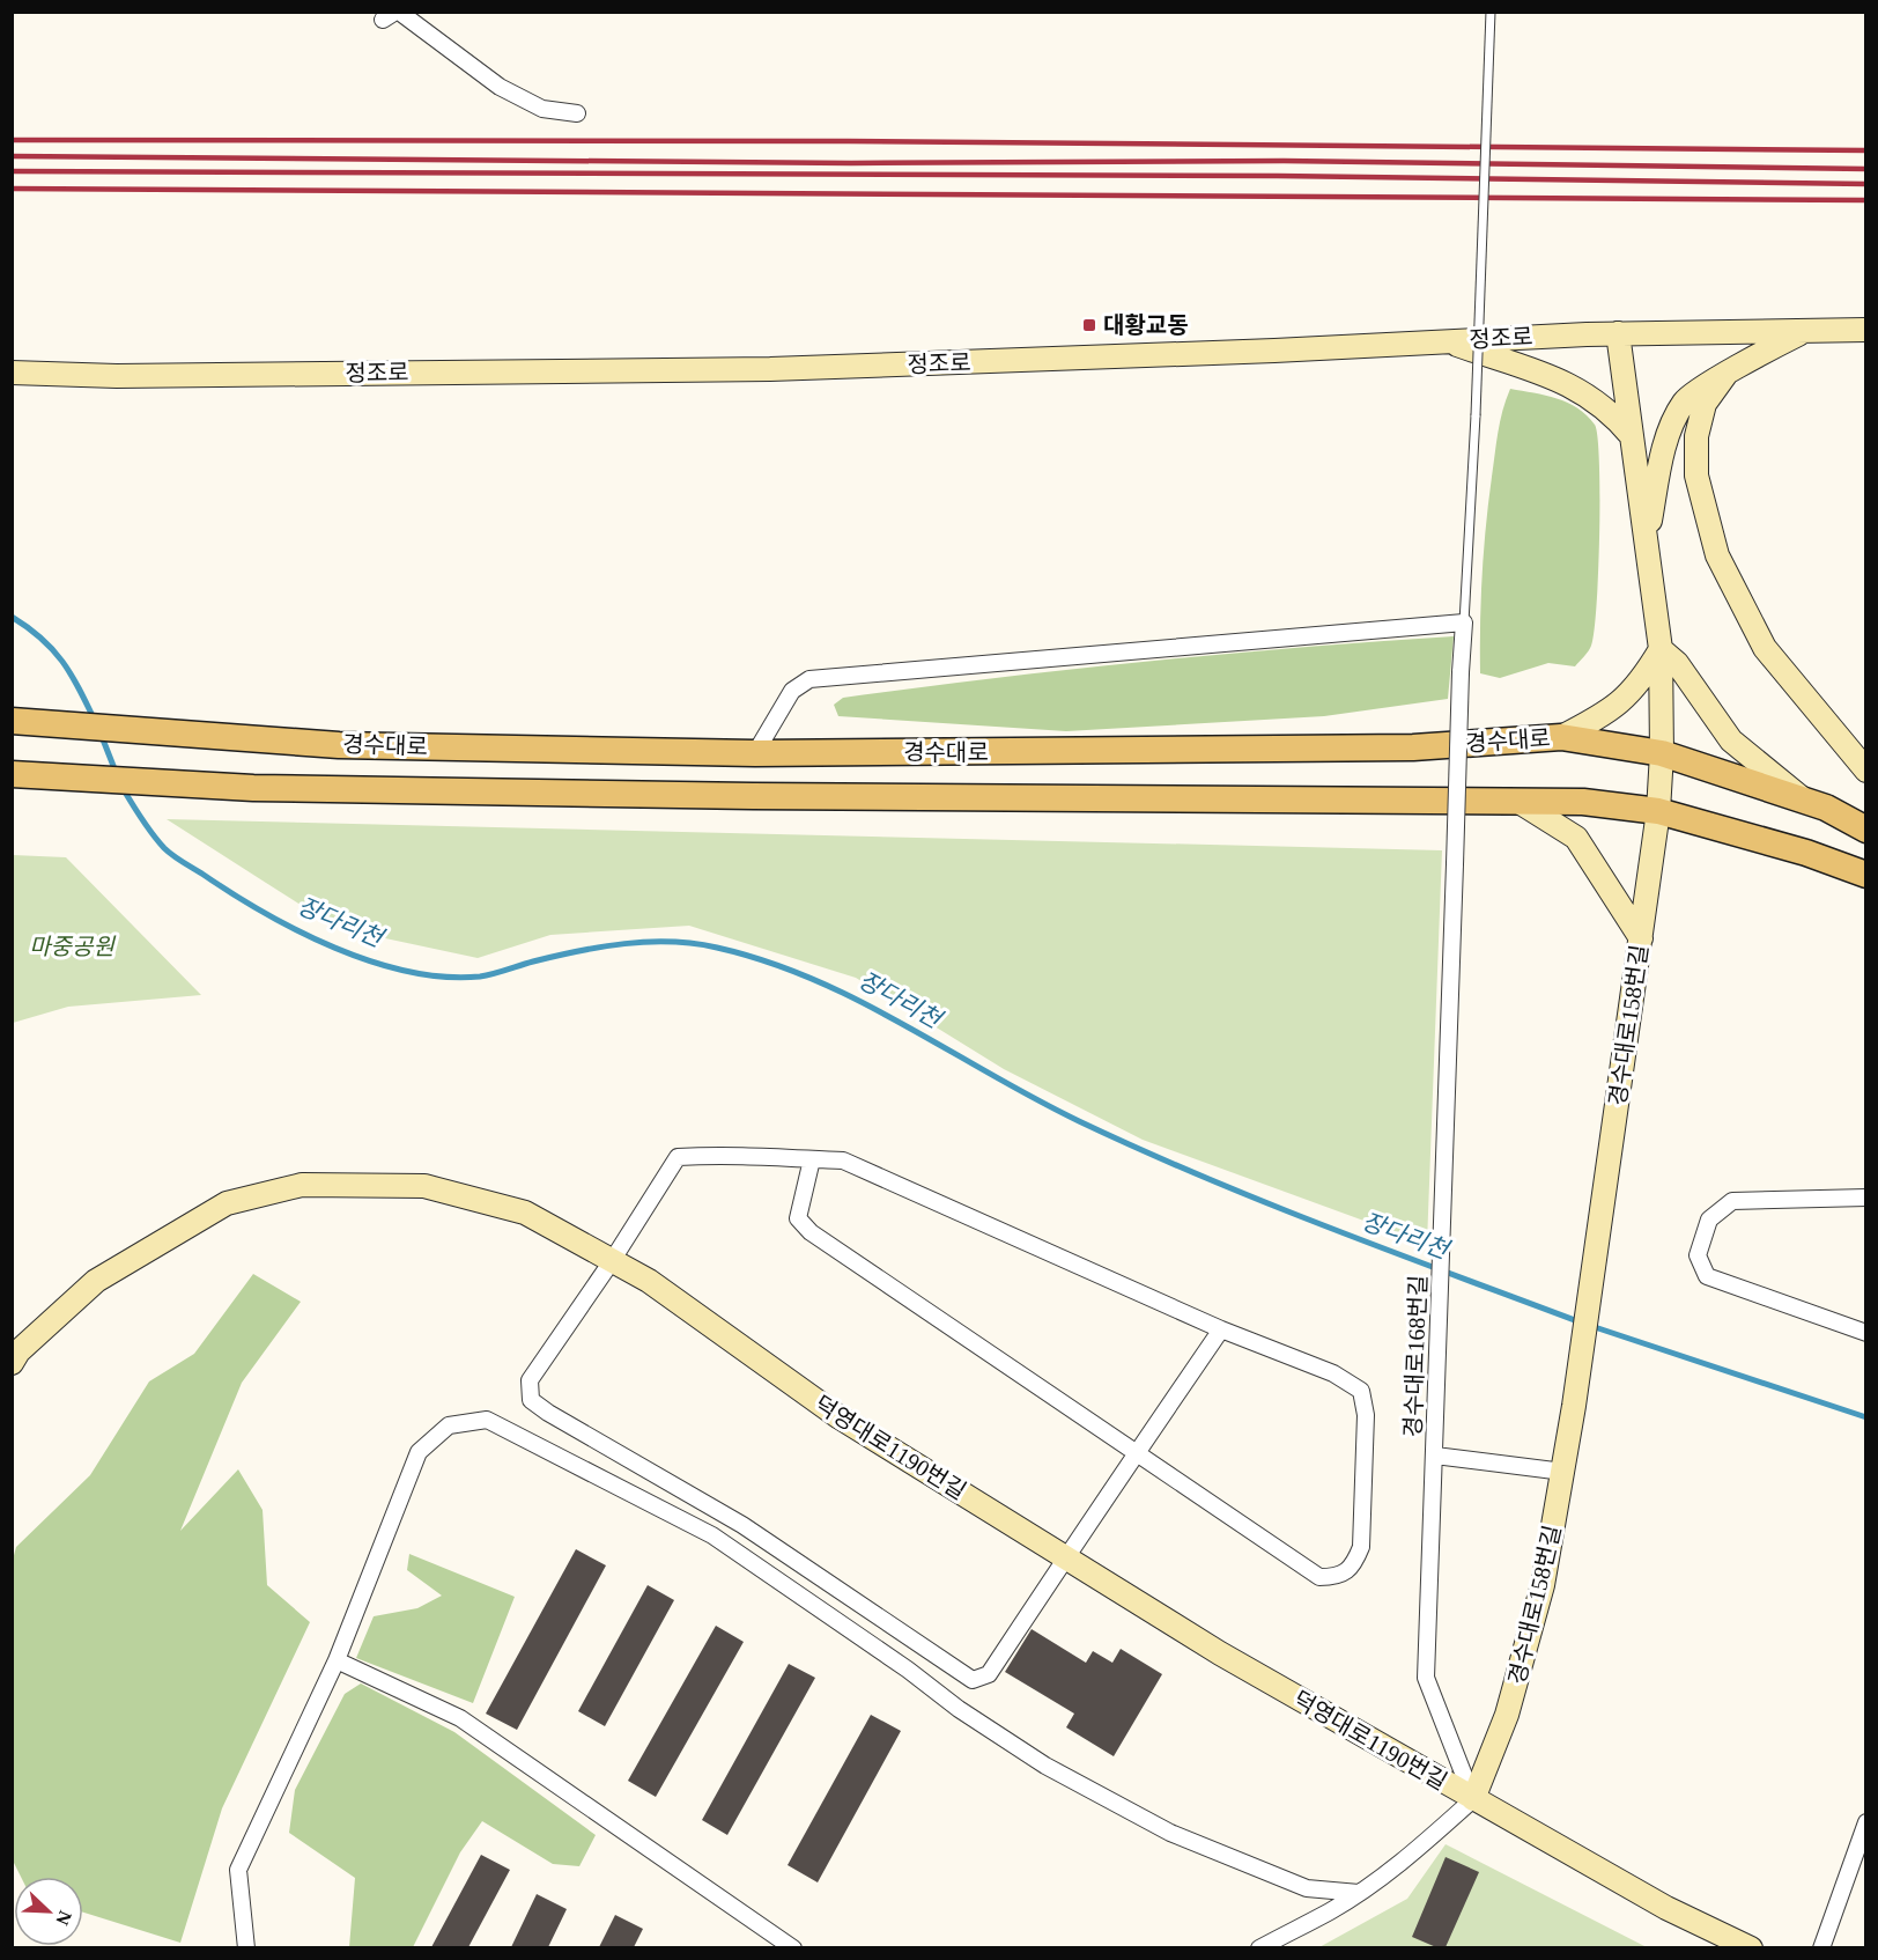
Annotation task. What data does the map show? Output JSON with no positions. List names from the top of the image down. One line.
{"streets":{"main road":["경수대로"],"street":["정조로","경수대로158번길","경수대로168번길","덕영대로1190번길"]},"crossings":[["정조로","경수대로158번길"],["경수대로","경수대로158번길"],["경수대로158번길","경수대로168번길"],["경수대로158번길","덕영대로1190번길"],["경수대로168번길","덕영대로1190번길"]],"water":["장다리천"],"parks":["마중공원"],"places":{"transit":["대황교동"]},"north":"bottom right"}
